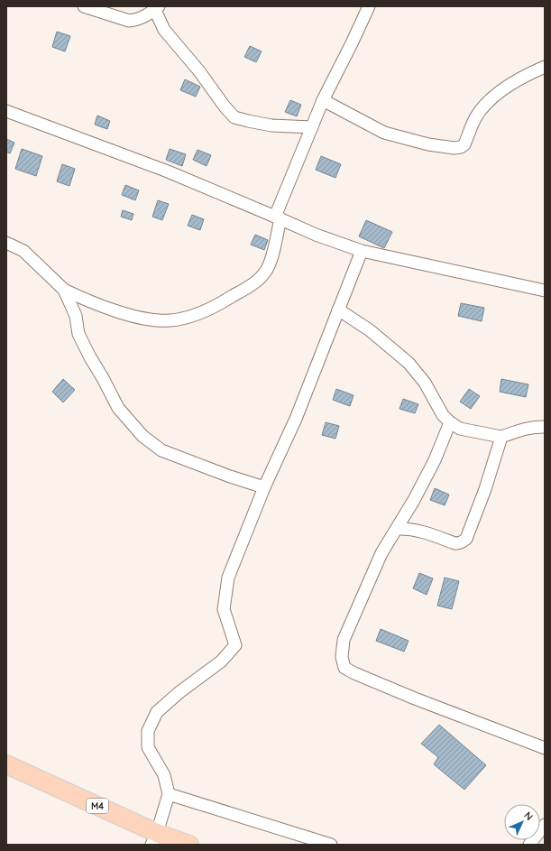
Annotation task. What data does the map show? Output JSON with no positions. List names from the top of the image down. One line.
{"streets":{"main road":["M4"]},"north":"top right"}
